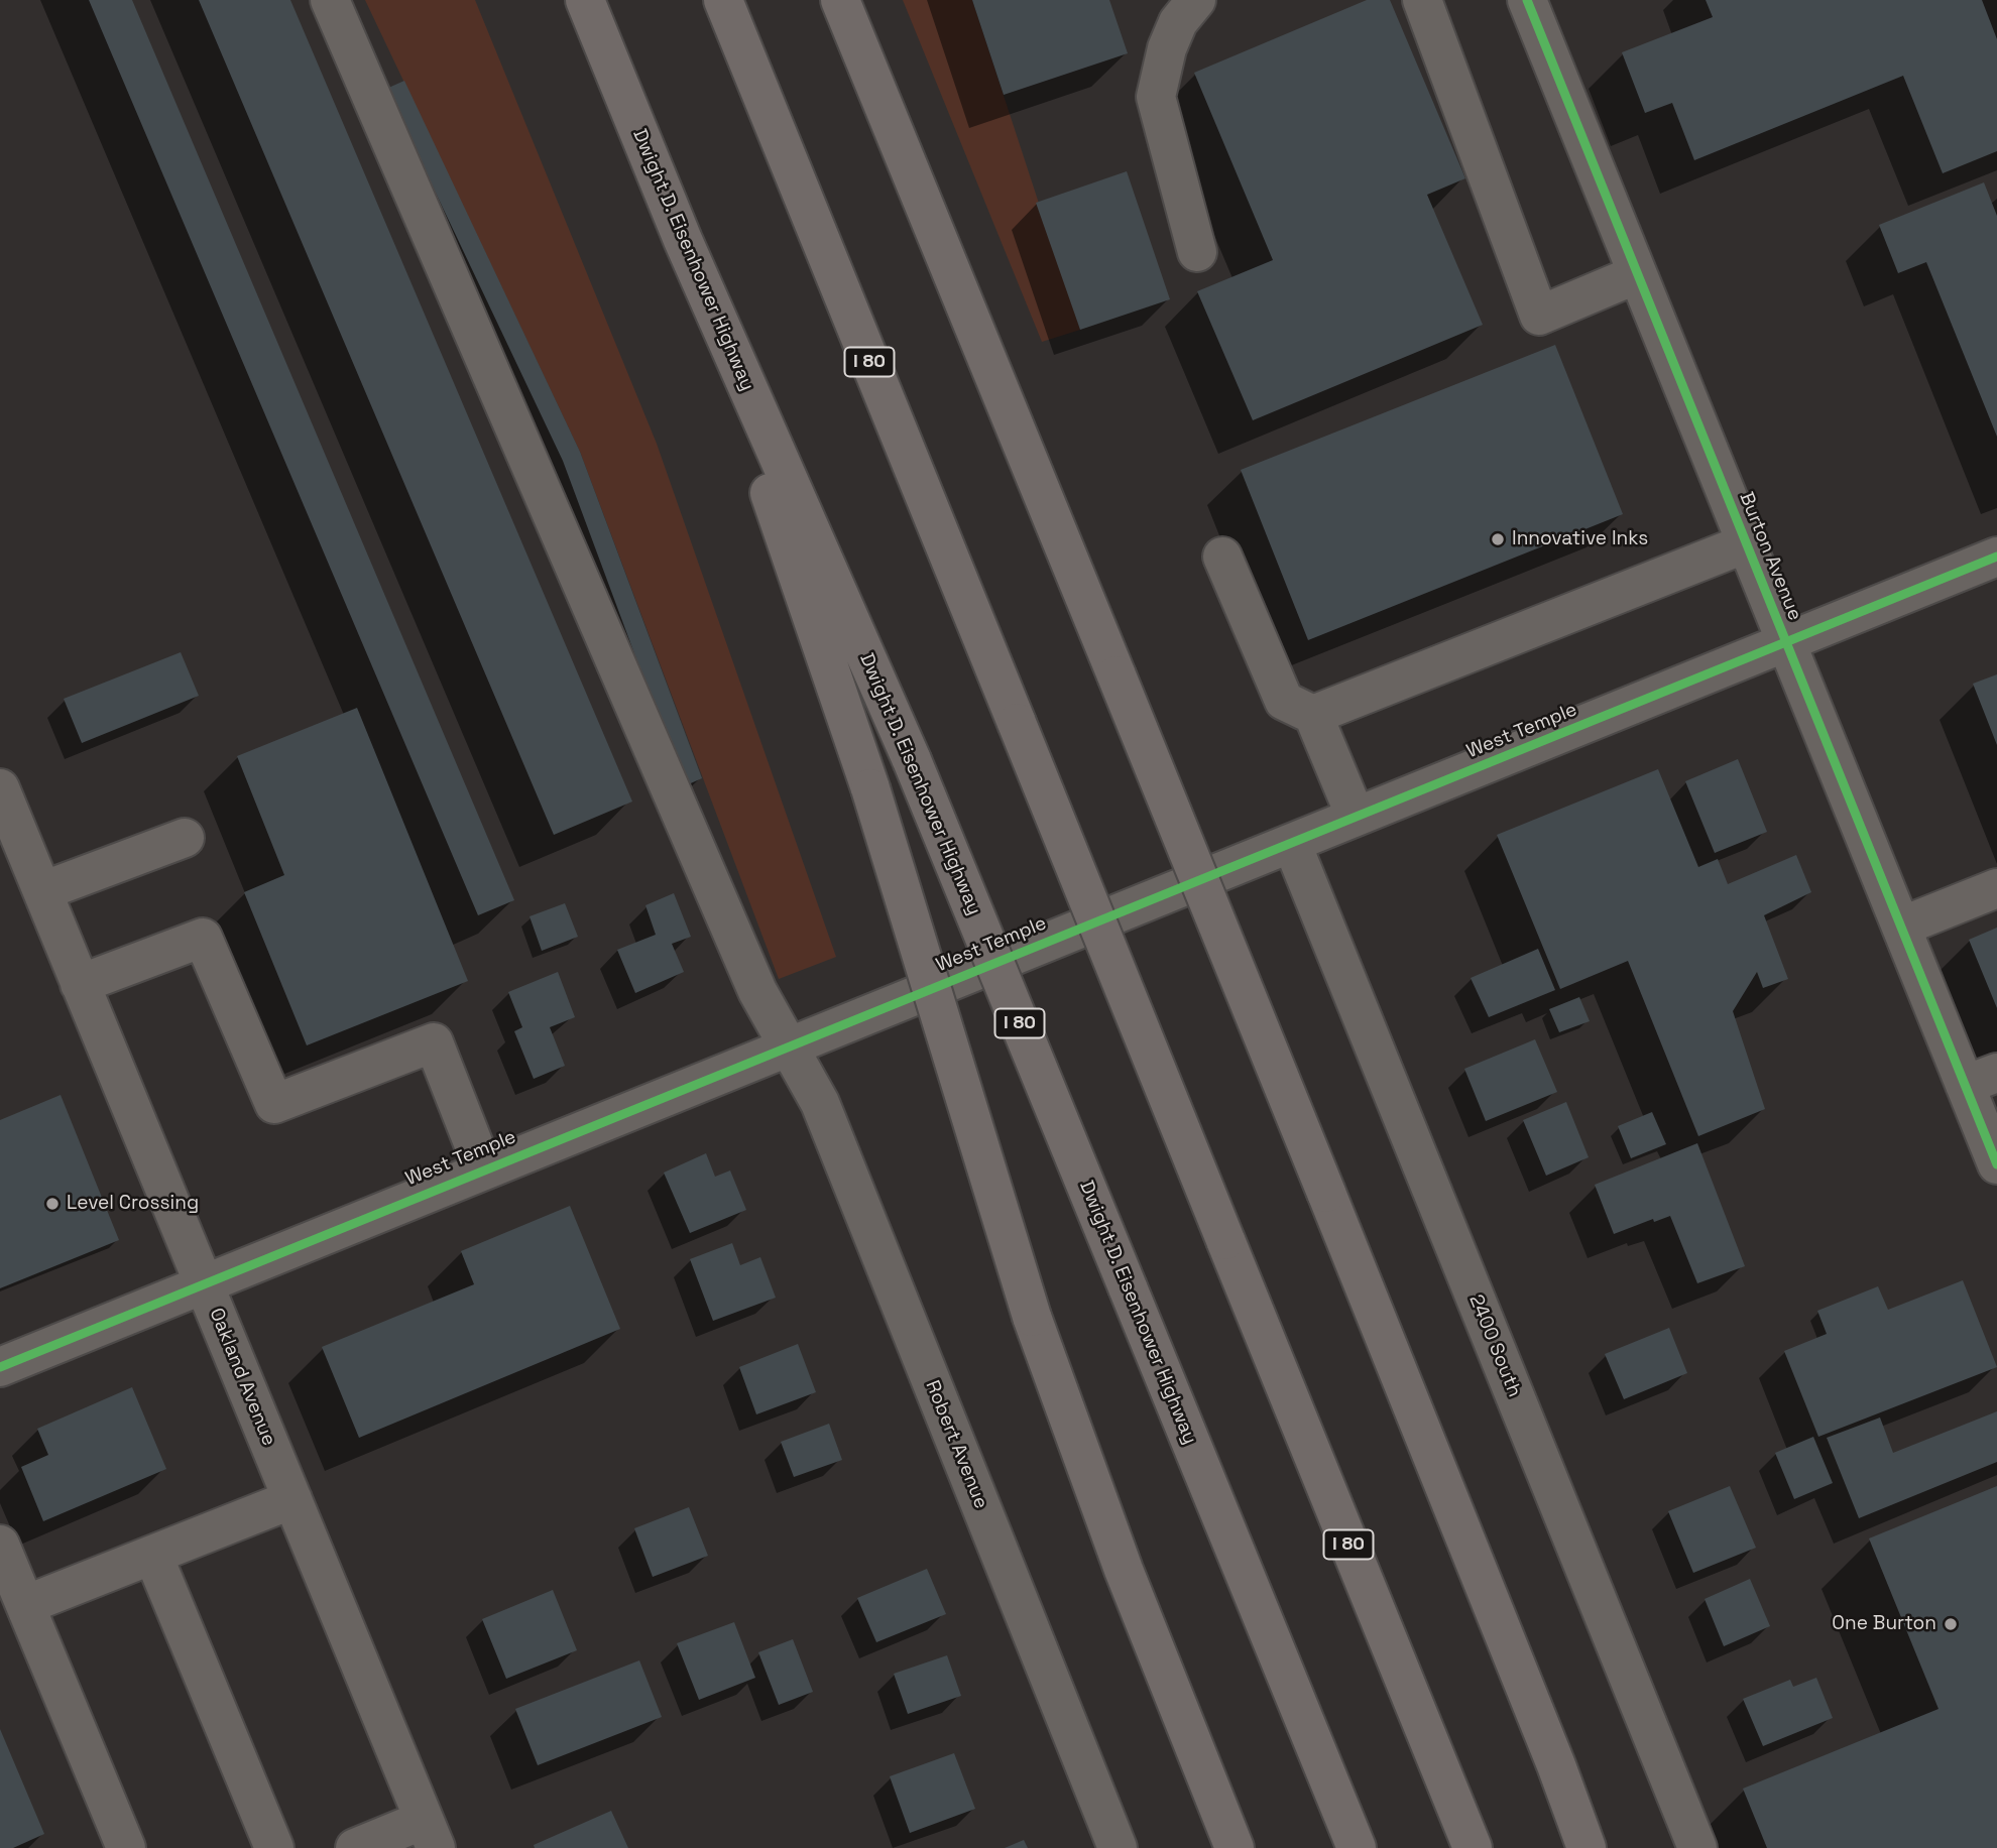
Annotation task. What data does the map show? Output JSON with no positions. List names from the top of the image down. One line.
{"streets":{"highway":["Dwight D. Eisenhower Highway","I 80"],"street":["Burton Avenue","West Temple","2400 South","Oakland Avenue","Robert Avenue"]},"crossings":[["Burton Avenue","West Temple"],["West Temple","2400 South"],["West Temple","Oakland Avenue"],["West Temple","Robert Avenue"]],"places":["Innovative Inks","Level Crossing","One Burton"]}
